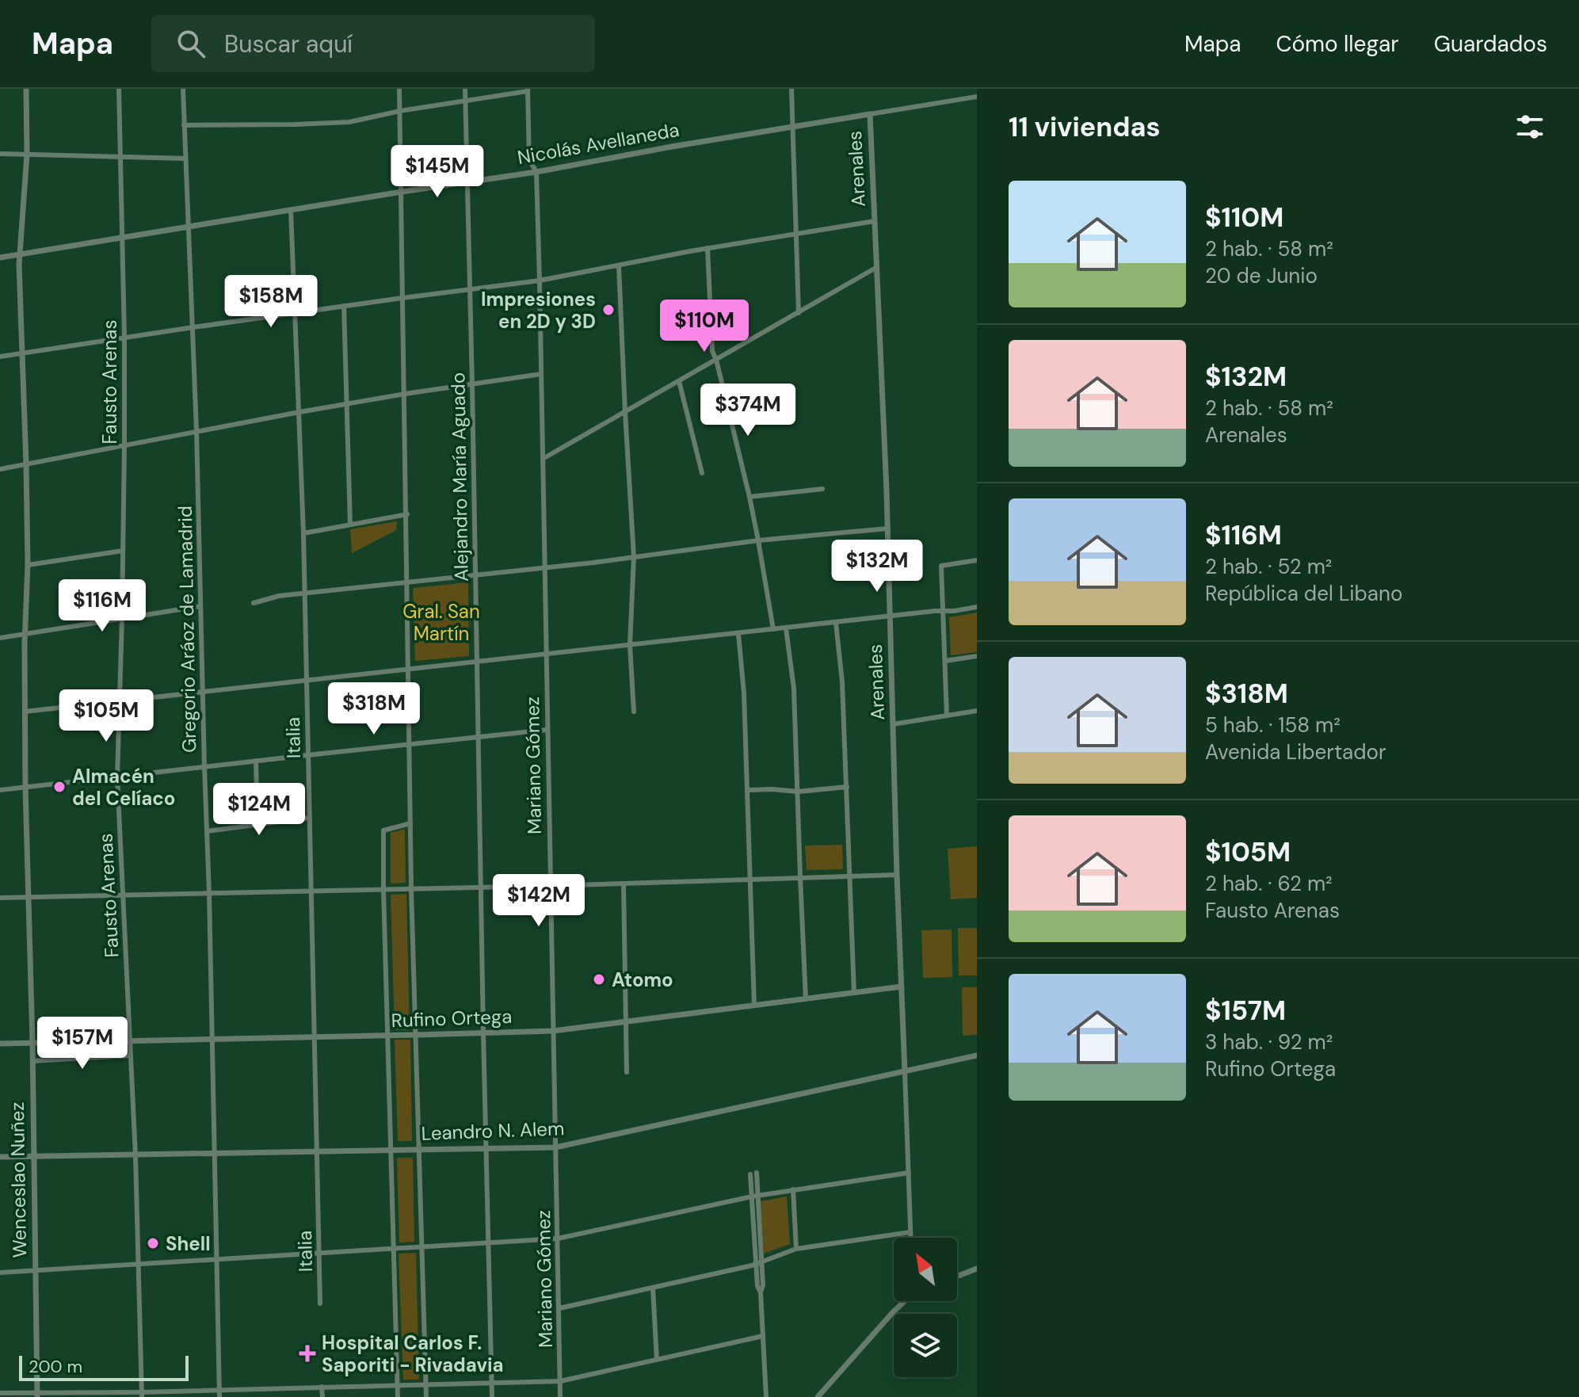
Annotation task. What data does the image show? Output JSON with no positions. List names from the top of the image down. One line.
{"streets":{"street":["Nicolás Avellaneda","Arenales","Fausto Arenas","Alejandro María Aguado","Gregorio Aráoz de Lamadrid","Italia","Mariano Gómez","Rufino Ortega","Leandro N. Alem","Wenceslao Nuñez"]},"crossings":[["Nicolás Avellaneda","Arenales"],["Nicolás Avellaneda","Fausto Arenas"],["Nicolás Avellaneda","Alejandro María Aguado"],["Nicolás Avellaneda","Gregorio Aráoz de Lamadrid"],["Nicolás Avellaneda","Italia"],["Nicolás Avellaneda","Mariano Gómez"],["Nicolás Avellaneda","Wenceslao Nuñez"],["Arenales","Rufino Ortega"],["Arenales","Leandro N. Alem"],["Fausto Arenas","Rufino Ortega"],["Fausto Arenas","Leandro N. Alem"],["Alejandro María Aguado","Rufino Ortega"],["Alejandro María Aguado","Leandro N. Alem"],["Gregorio Aráoz de Lamadrid","Rufino Ortega"],["Gregorio Aráoz de Lamadrid","Leandro N. Alem"],["Italia","Rufino Ortega"],["Italia","Leandro N. Alem"],["Mariano Gómez","Rufino Ortega"],["Mariano Gómez","Leandro N. Alem"],["Rufino Ortega","Wenceslao Nuñez"],["Leandro N. Alem","Wenceslao Nuñez"]],"parks":["Gral. San Martín"],"places":{"other":["Impresiones en 2D y 3D","Almacén del Celíaco","Atomo","Shell"],"health":["Hospital Carlos F. Saporiti - Rivadavia"]},"scale_bar":"200 m","north":"top left","page":{"header":"Mapa","search":"Buscar aquí","nav":["Mapa","Cómo llegar","Guardados"],"heading":"11 viviendas","price":["$145M","$158M","$110M","$374M","$132M","$116M","$318M","$105M","$124M","$142M","$157M"],"list":[{"name":"$110M","note":"2 hab. · 58 m² · 20 de Junio"},{"name":"$132M","note":"2 hab. · 58 m² · Arenales"},{"name":"$116M","note":"2 hab. · 52 m² · República del Libano"},{"name":"$318M","note":"5 hab. · 158 m² · Avenida Libertador"},{"name":"$105M","note":"2 hab. · 62 m² · Fausto Arenas"},{"name":"$157M","note":"3 hab. · 92 m² · Rufino Ortega"}],"scale":"200 m"}}
